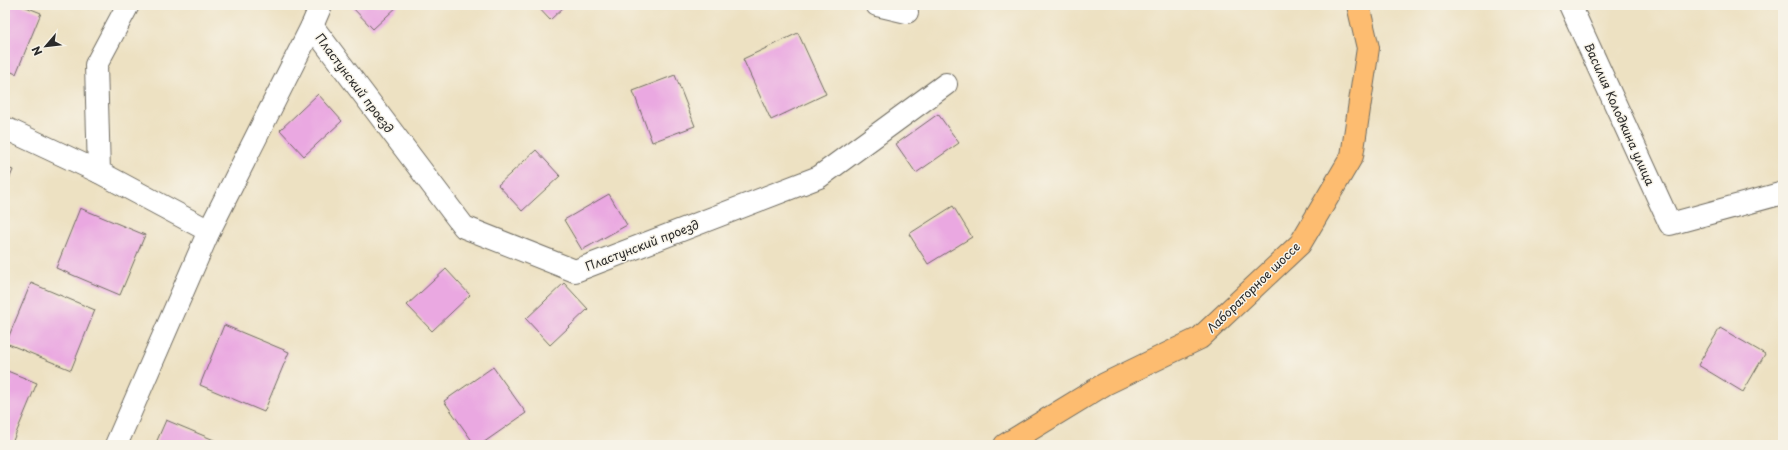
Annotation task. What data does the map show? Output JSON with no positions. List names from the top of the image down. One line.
{"streets":{"main road":["Лабораторное шоссе"],"street":["Пластунский проезд","Василия Колодкина улица"]},"north":"bottom left"}
